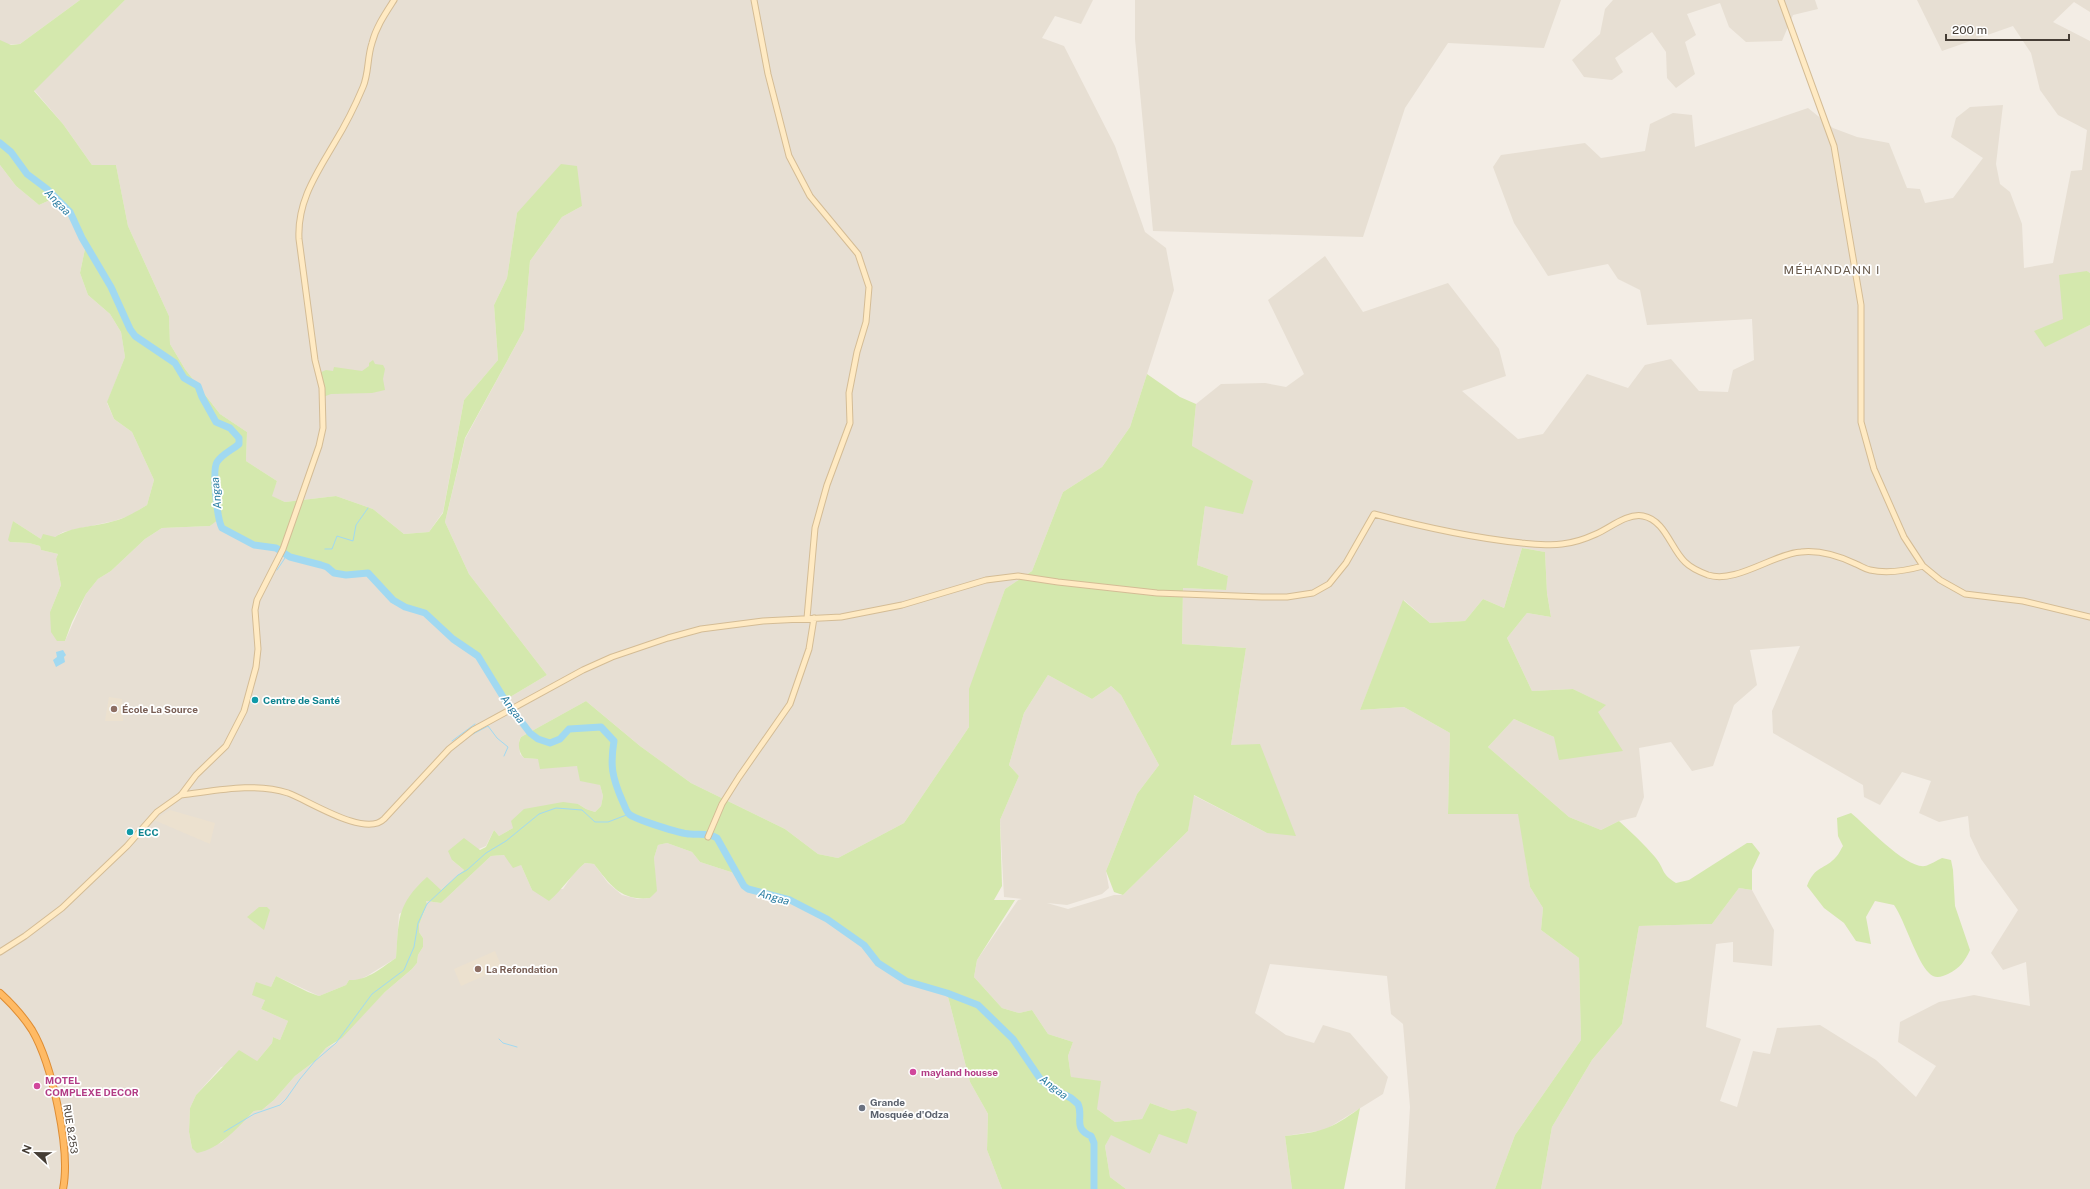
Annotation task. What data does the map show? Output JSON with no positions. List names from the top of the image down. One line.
{"streets":{"highway":["RUE 8.253"]},"districts":["MÉHANDANN I"],"water":["Angaa"],"places":["Centre de Santé","École La Source","ECC","La Refondation","mayland housse","MOTEL COMPLEXE DECOR","Grande Mosquée d'Odza"],"scale_bar":"200 m","north":"left"}
